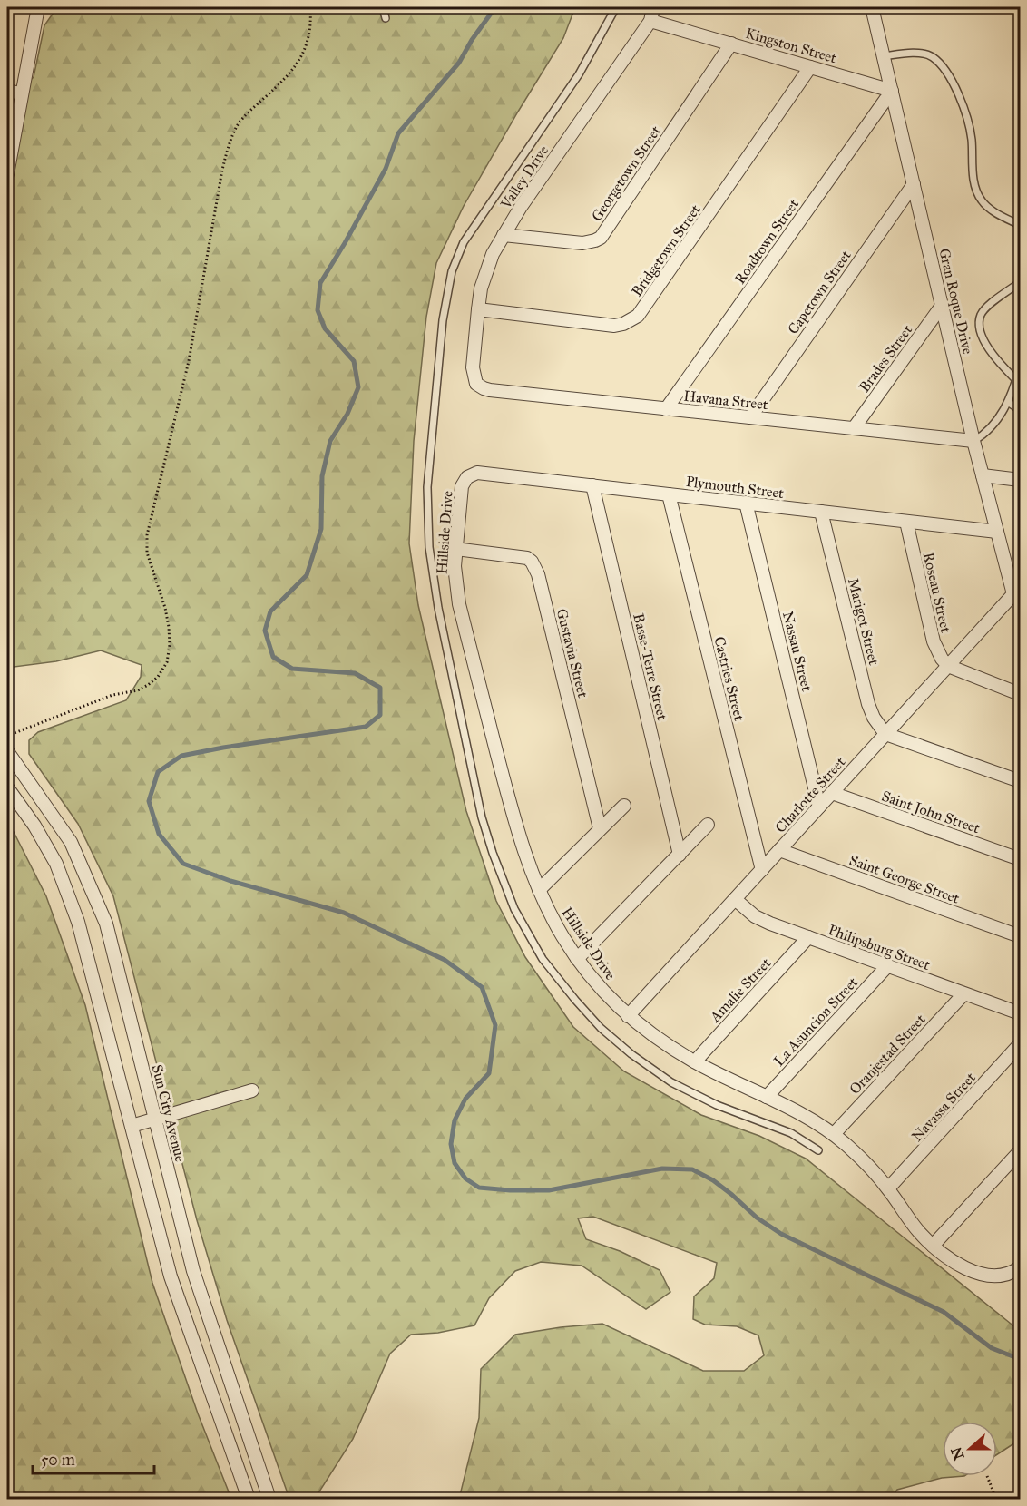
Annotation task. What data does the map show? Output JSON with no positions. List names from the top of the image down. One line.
{"streets":{"street":["Kingston Street","Georgetown Street","Valley Drive","Roadtown Street","Bridgetown Street","Capetown Street","Gran Roque Drive","Brades Street","Havana Street","Plymouth Street","Hillside Drive","Roseau Street","Marigot Street","Nassau Street","Gustavia Street","Basse-Terre Street","Castries Street","Charlotte Street","Saint John Street","Saint George Street","Philipsburg Street","Amalie Street","La Asuncion Street","Oranjestad Street","Navassa Street","Sun City Avenue"]},"crossings":[["Kingston Street","Georgetown Street"],["Kingston Street","Valley Drive"],["Kingston Street","Roadtown Street"],["Kingston Street","Bridgetown Street"],["Kingston Street","Gran Roque Drive"],["Georgetown Street","Valley Drive"],["Valley Drive","Bridgetown Street"],["Valley Drive","Havana Street"],["Roadtown Street","Gran Roque Drive"],["Roadtown Street","Havana Street"],["Capetown Street","Gran Roque Drive"],["Capetown Street","Havana Street"],["Gran Roque Drive","Brades Street"],["Gran Roque Drive","Havana Street"],["Gran Roque Drive","Plymouth Street"],["Gran Roque Drive","Charlotte Street"],["Brades Street","Havana Street"],["Plymouth Street","Hillside Drive"],["Plymouth Street","Roseau Street"],["Plymouth Street","Marigot Street"],["Plymouth Street","Nassau Street"],["Plymouth Street","Basse-Terre Street"],["Plymouth Street","Castries Street"],["Hillside Drive","Gustavia Street"],["Hillside Drive","Charlotte Street"],["Hillside Drive","Amalie Street"],["Hillside Drive","La Asuncion Street"],["Hillside Drive","Oranjestad Street"],["Hillside Drive","Navassa Street"],["Roseau Street","Charlotte Street"],["Marigot Street","Charlotte Street"],["Nassau Street","Charlotte Street"],["Castries Street","Charlotte Street"],["Charlotte Street","Saint John Street"],["Charlotte Street","Saint George Street"],["Charlotte Street","Philipsburg Street"],["Philipsburg Street","Amalie Street"],["Philipsburg Street","La Asuncion Street"],["Philipsburg Street","Oranjestad Street"]],"scale_bar":"50 m","north":"left"}
